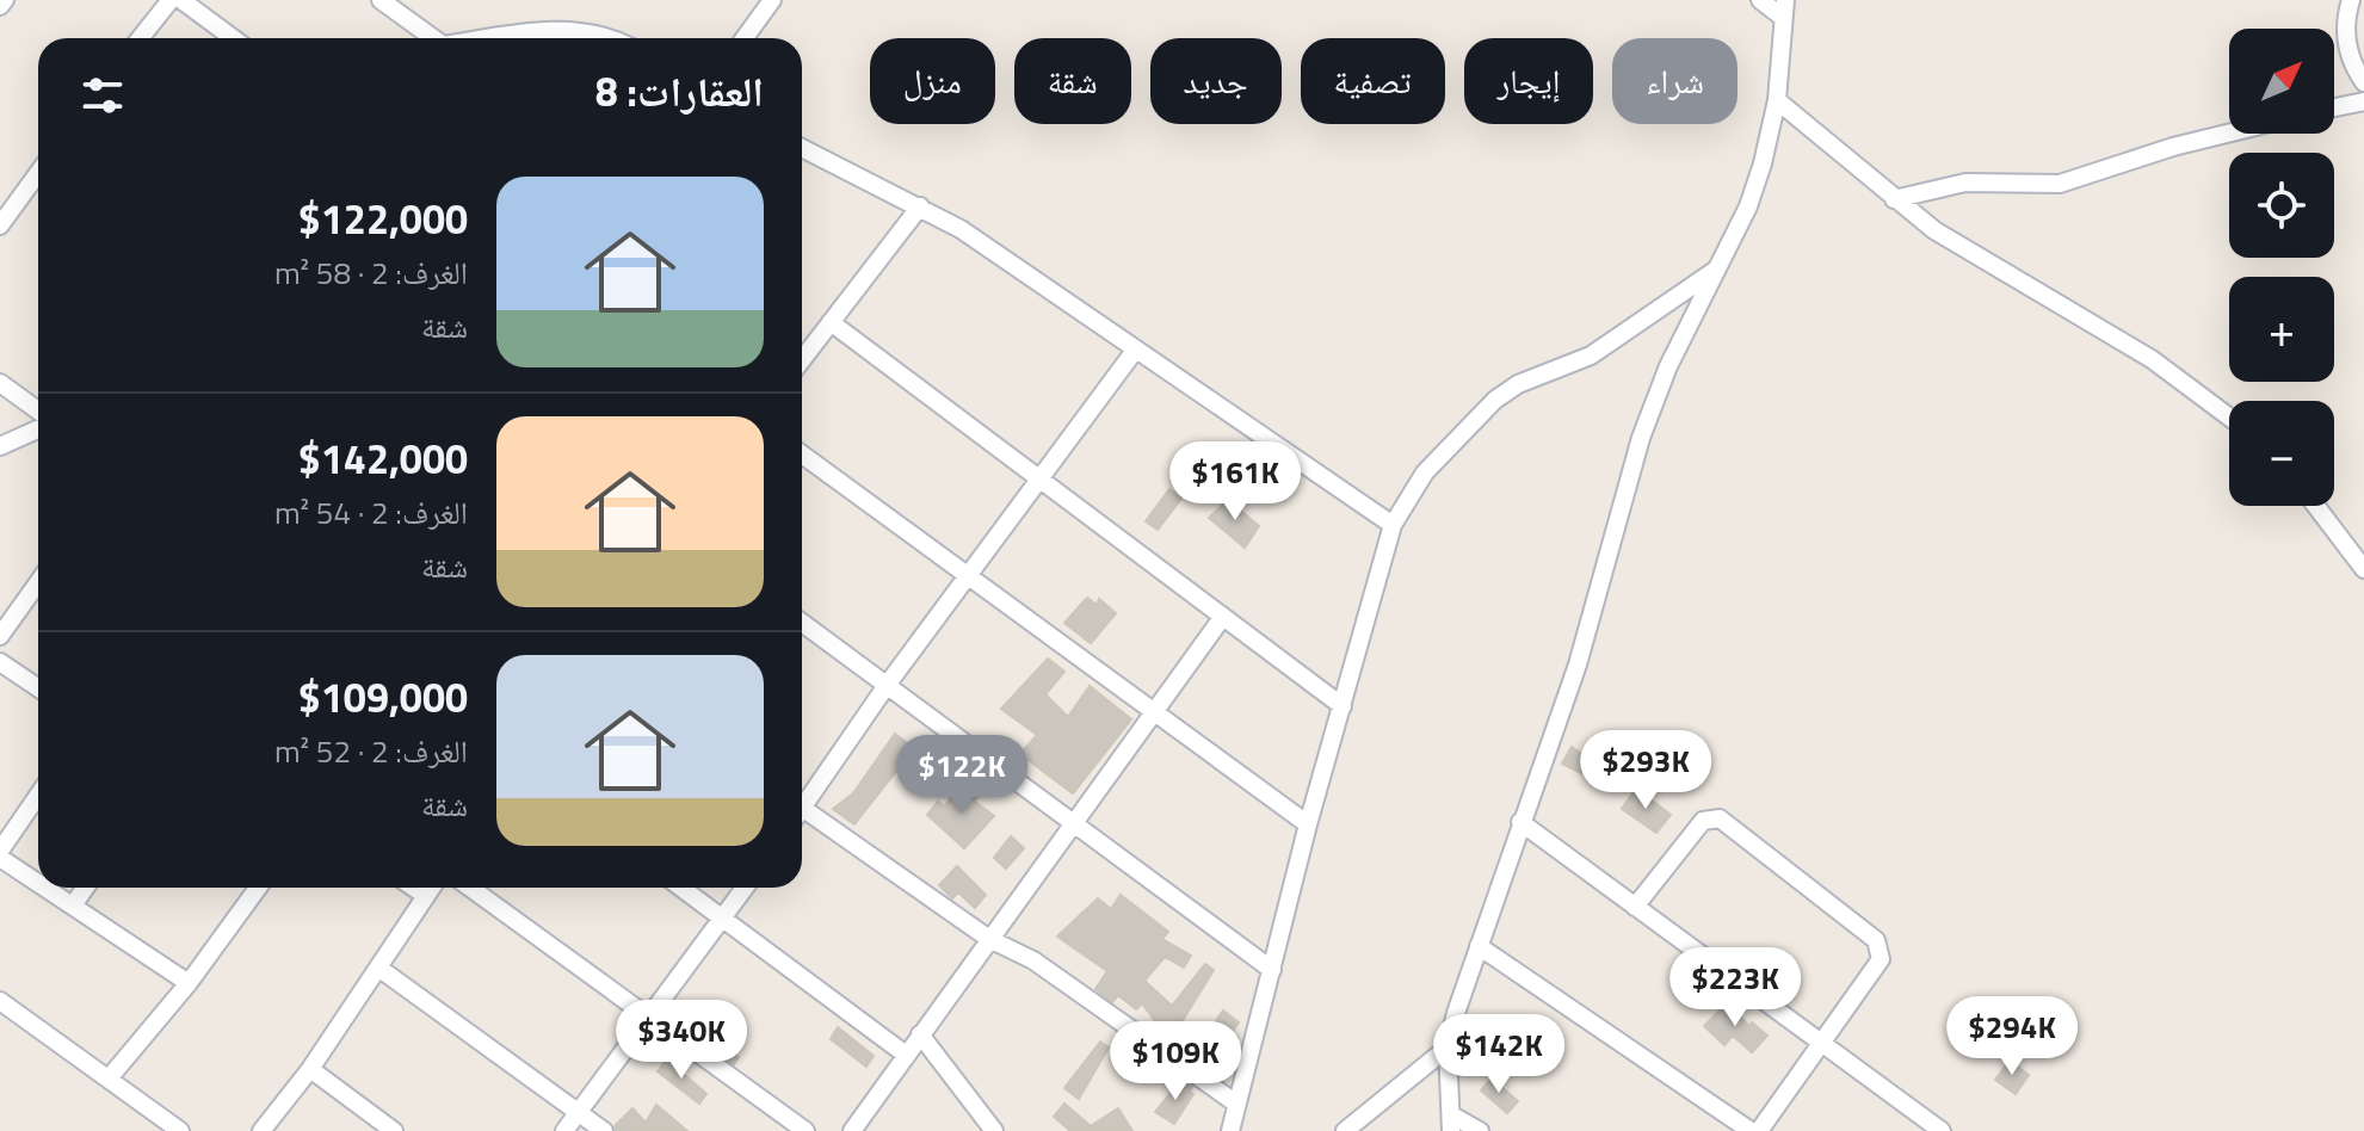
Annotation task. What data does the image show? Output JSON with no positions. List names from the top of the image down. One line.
{"north":"top right","page":{"map_buttons":["+","−"],"chip":["شراء","إيجار","تصفية","جديد","شقة","منزل"],"heading":"العقارات: 8","list":[{"name":"$122,000","note":"الغرف: 2 · 58 m² · شقة"},{"name":"$142,000","note":"الغرف: 2 · 54 m² · شقة"},{"name":"$109,000","note":"الغرف: 2 · 52 m² · شقة"}],"price":["$161K","$293K","$122K","$223K","$294K","$340K","$142K","$109K"]}}
